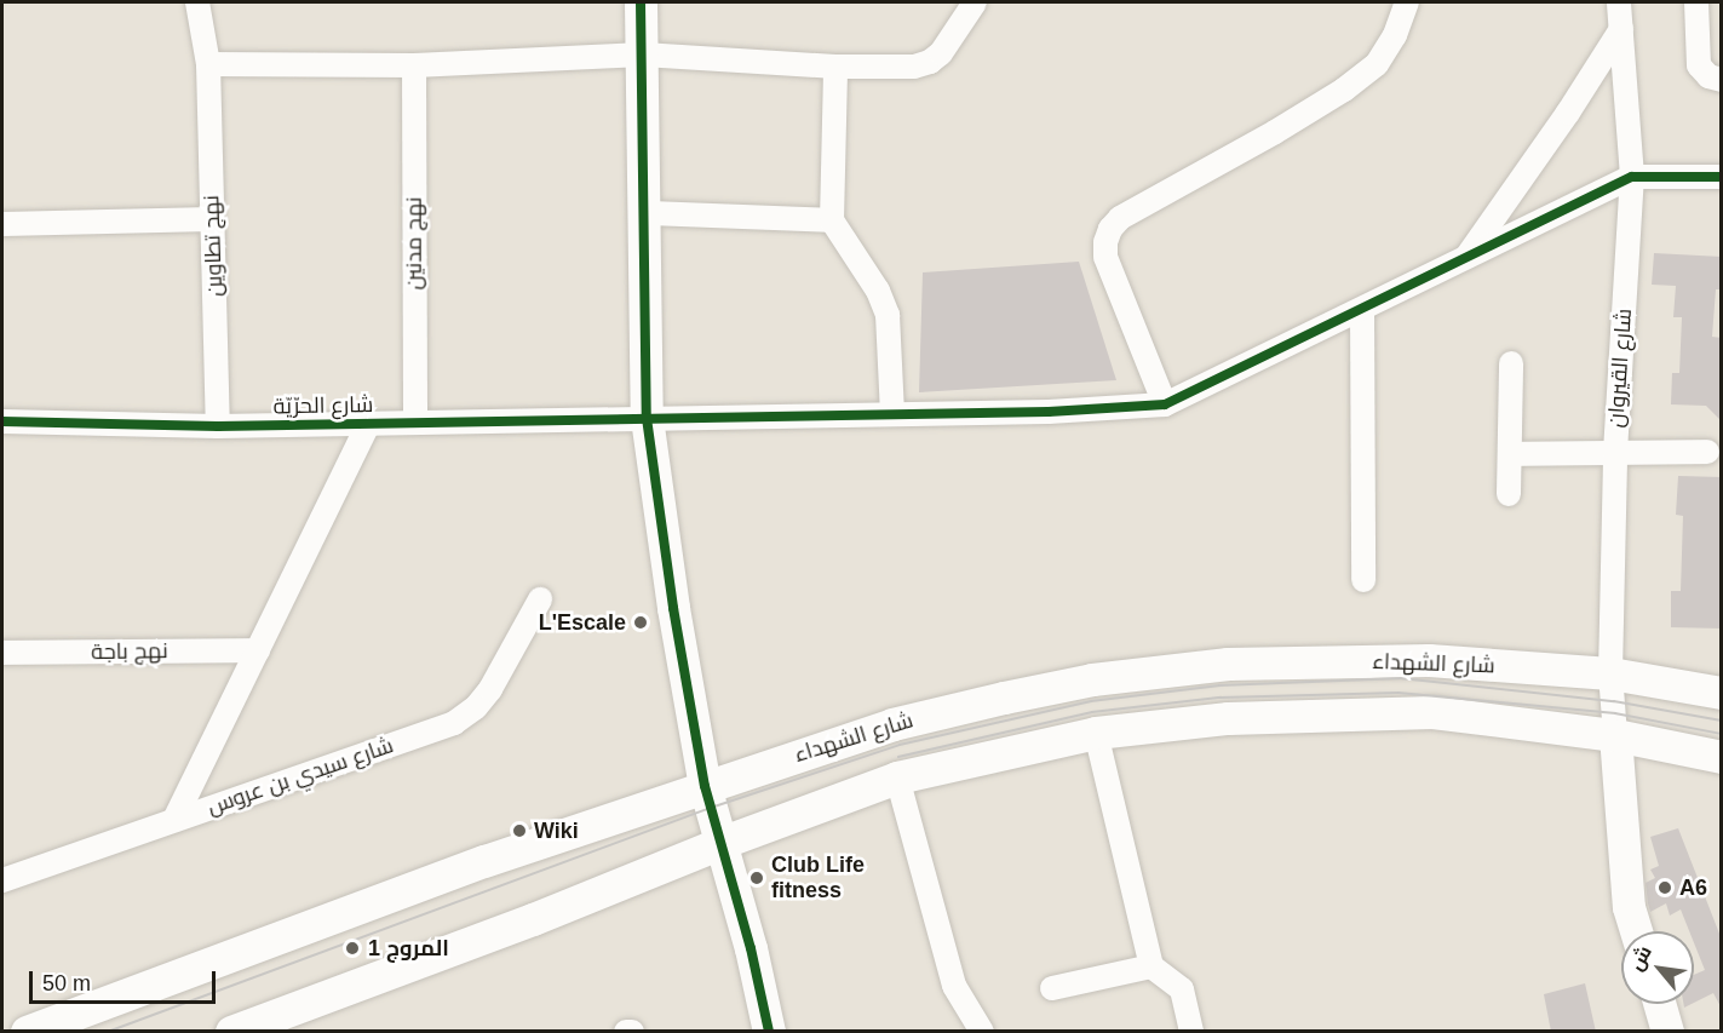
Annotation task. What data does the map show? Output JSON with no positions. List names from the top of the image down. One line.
{"streets":{"main road":["شارع الشهداء"],"street":["نهج مدنين","نهج تطاوين","شارع القيروان","شارع الحرّيّة","نهج باجة","شارع سيدي بن عروس"]},"crossings":[["نهج مدنين","شارع الحرّيّة"],["نهج تطاوين","شارع الحرّيّة"],["شارع القيروان","شارع الشهداء"]],"places":["L'Escale","Wiki","Club Life fitness","A6","المروج 1"],"scale_bar":"50 m","north":"top left"}
